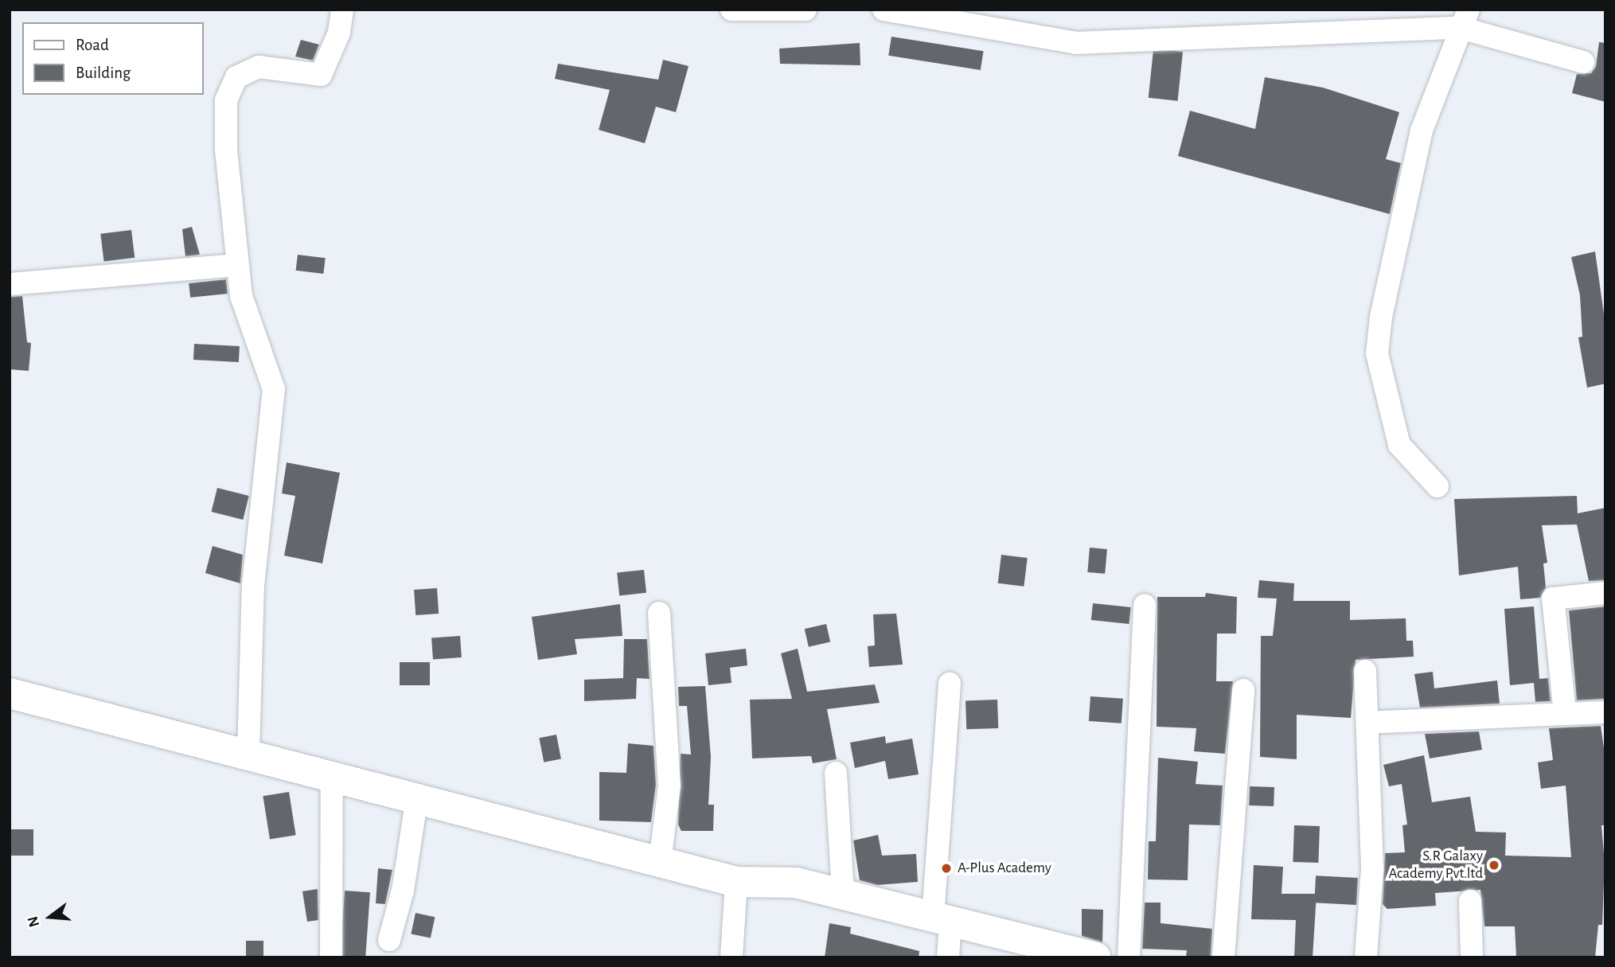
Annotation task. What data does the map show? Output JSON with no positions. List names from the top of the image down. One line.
{"places":["S.R Galaxy Academy Pvt.ltd","A-Plus Academy"],"legend":["Road","Building"],"north":"left"}
